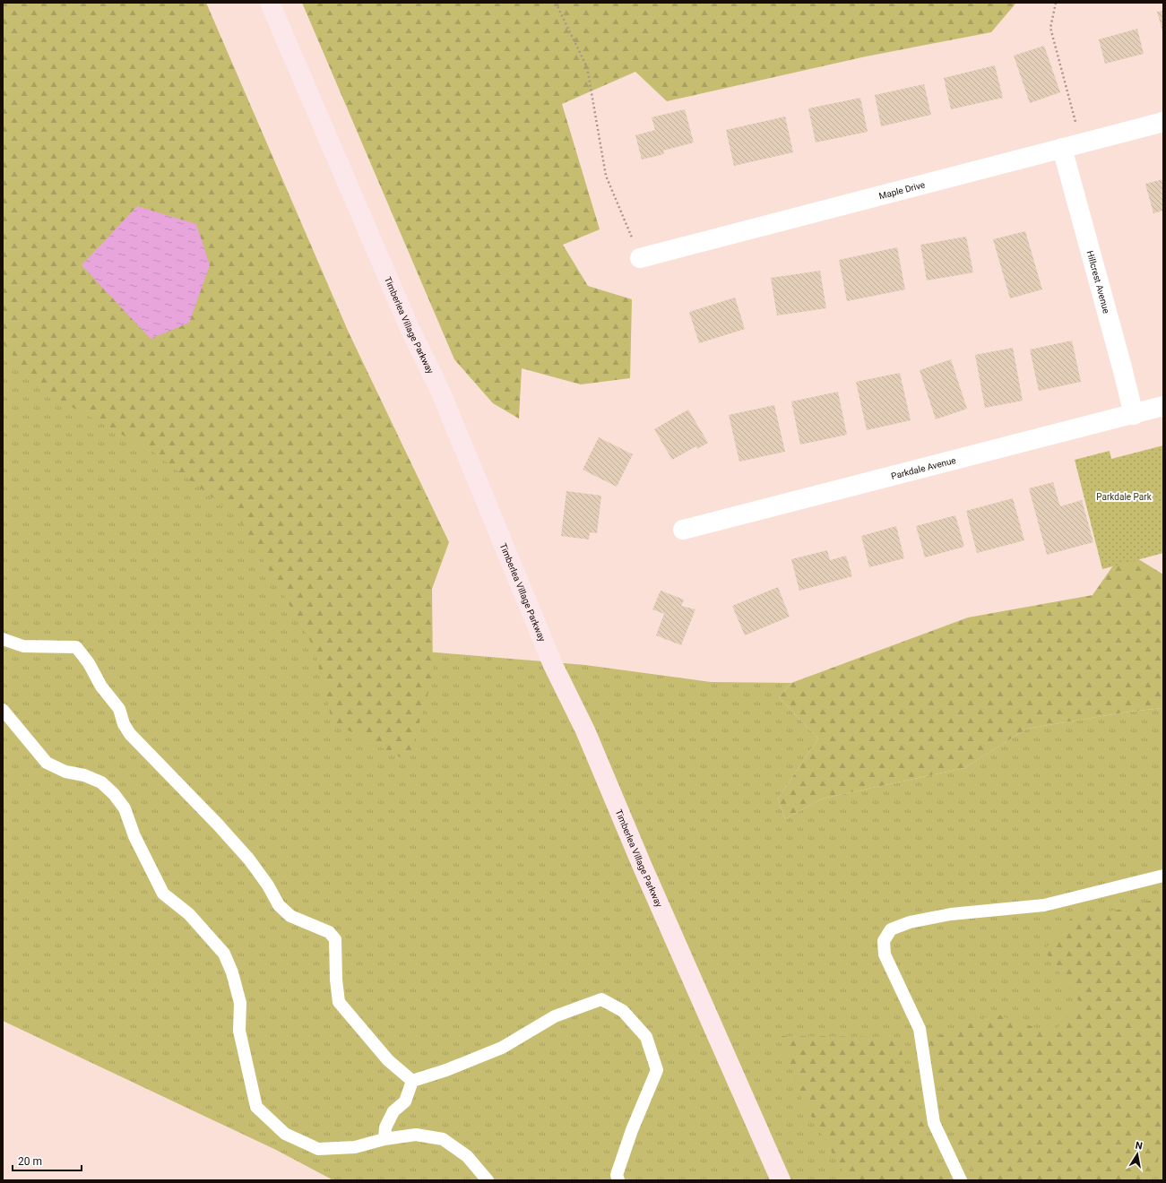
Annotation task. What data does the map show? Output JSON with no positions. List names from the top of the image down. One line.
{"streets":{"main road":["Timberlea Village Parkway"],"street":["Maple Drive","Hillcrest Avenue","Parkdale Avenue"]},"crossings":[["Maple Drive","Hillcrest Avenue"],["Hillcrest Avenue","Parkdale Avenue"]],"parks":["Parkdale Park"],"scale_bar":"20 m","north":"top"}
